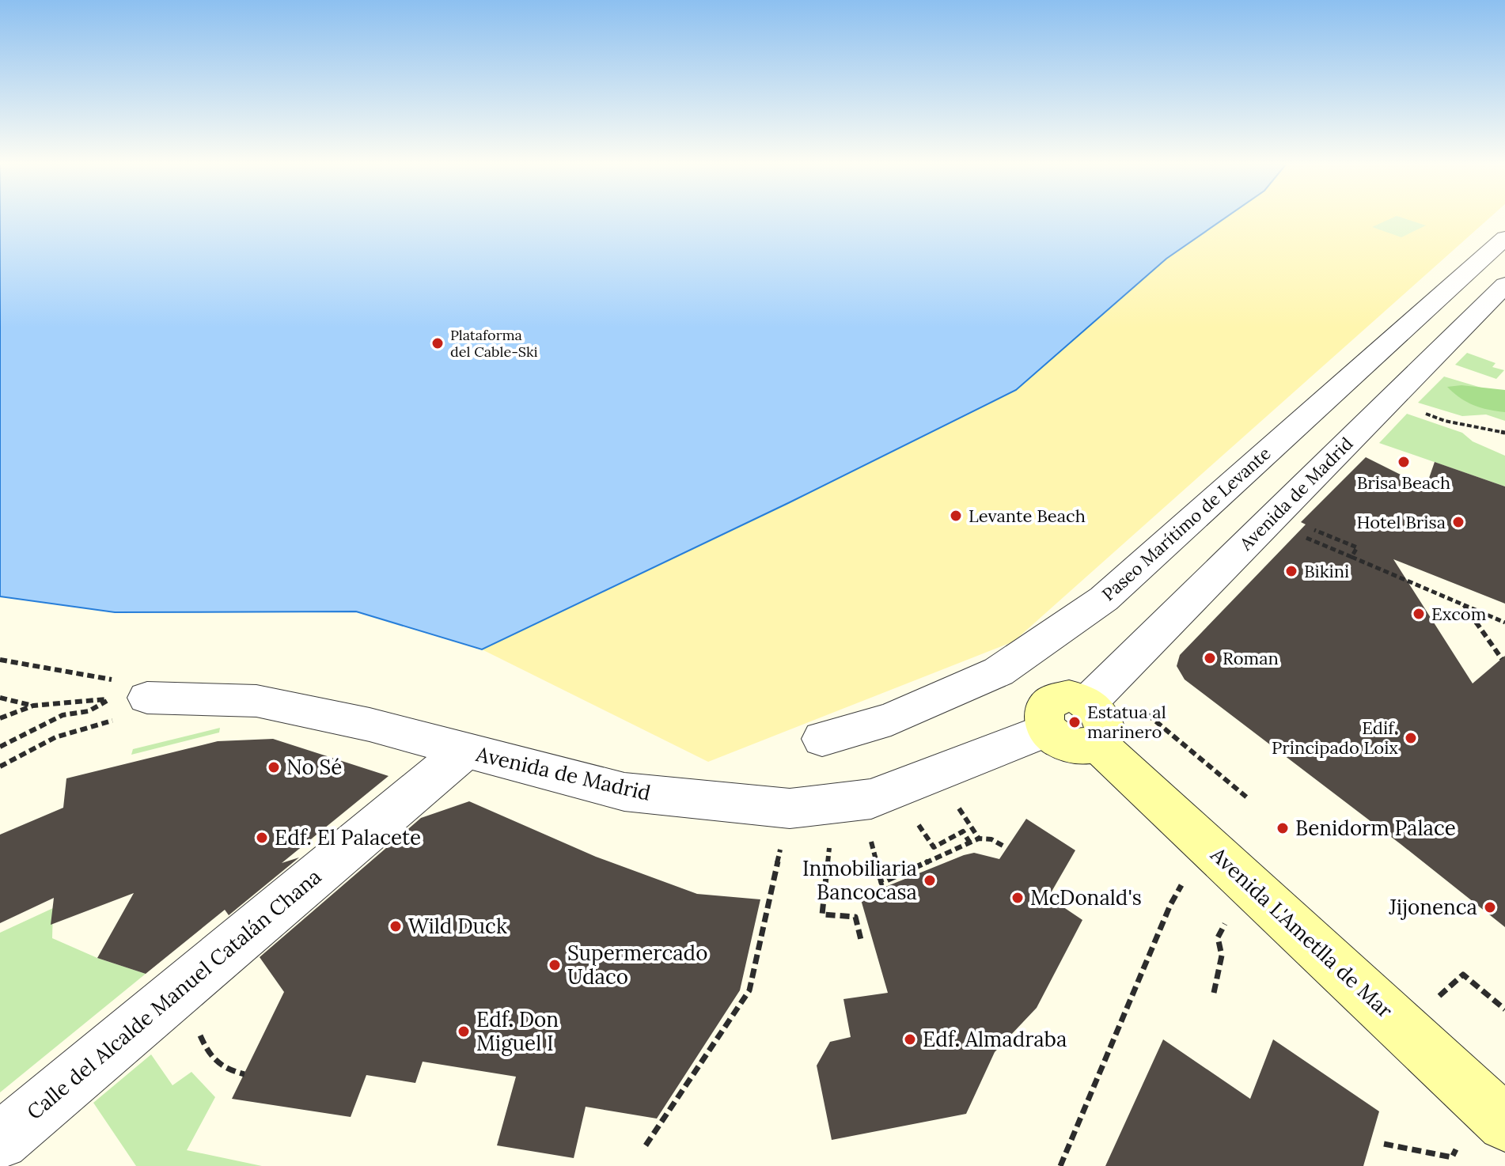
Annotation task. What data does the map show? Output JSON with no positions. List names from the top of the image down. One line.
{"streets":{"street":["Avenida de Madrid","Paseo Marítimo de Levante","Avenida L'Ametlla de Mar","Calle del Alcalde Manuel Catalán Chana"]},"crossings":[["Avenida de Madrid","Avenida L'Ametlla de Mar"],["Avenida de Madrid","Calle del Alcalde Manuel Catalán Chana"]],"places":["Plataforma del Cable-Ski","Brisa Beach","Levante Beach","Hotel Brisa","Bikini","Excom","Roman","Estatua al marinero","Edif. Principado Loix","No Sé","Benidorm Palace","Edf. El Palacete","Inmobiliaria Bancocasa","McDonald's","Jijonenca","Wild Duck","Supermercado Udaco","Edf. Don Miguel I","Edf. Almadraba"]}
